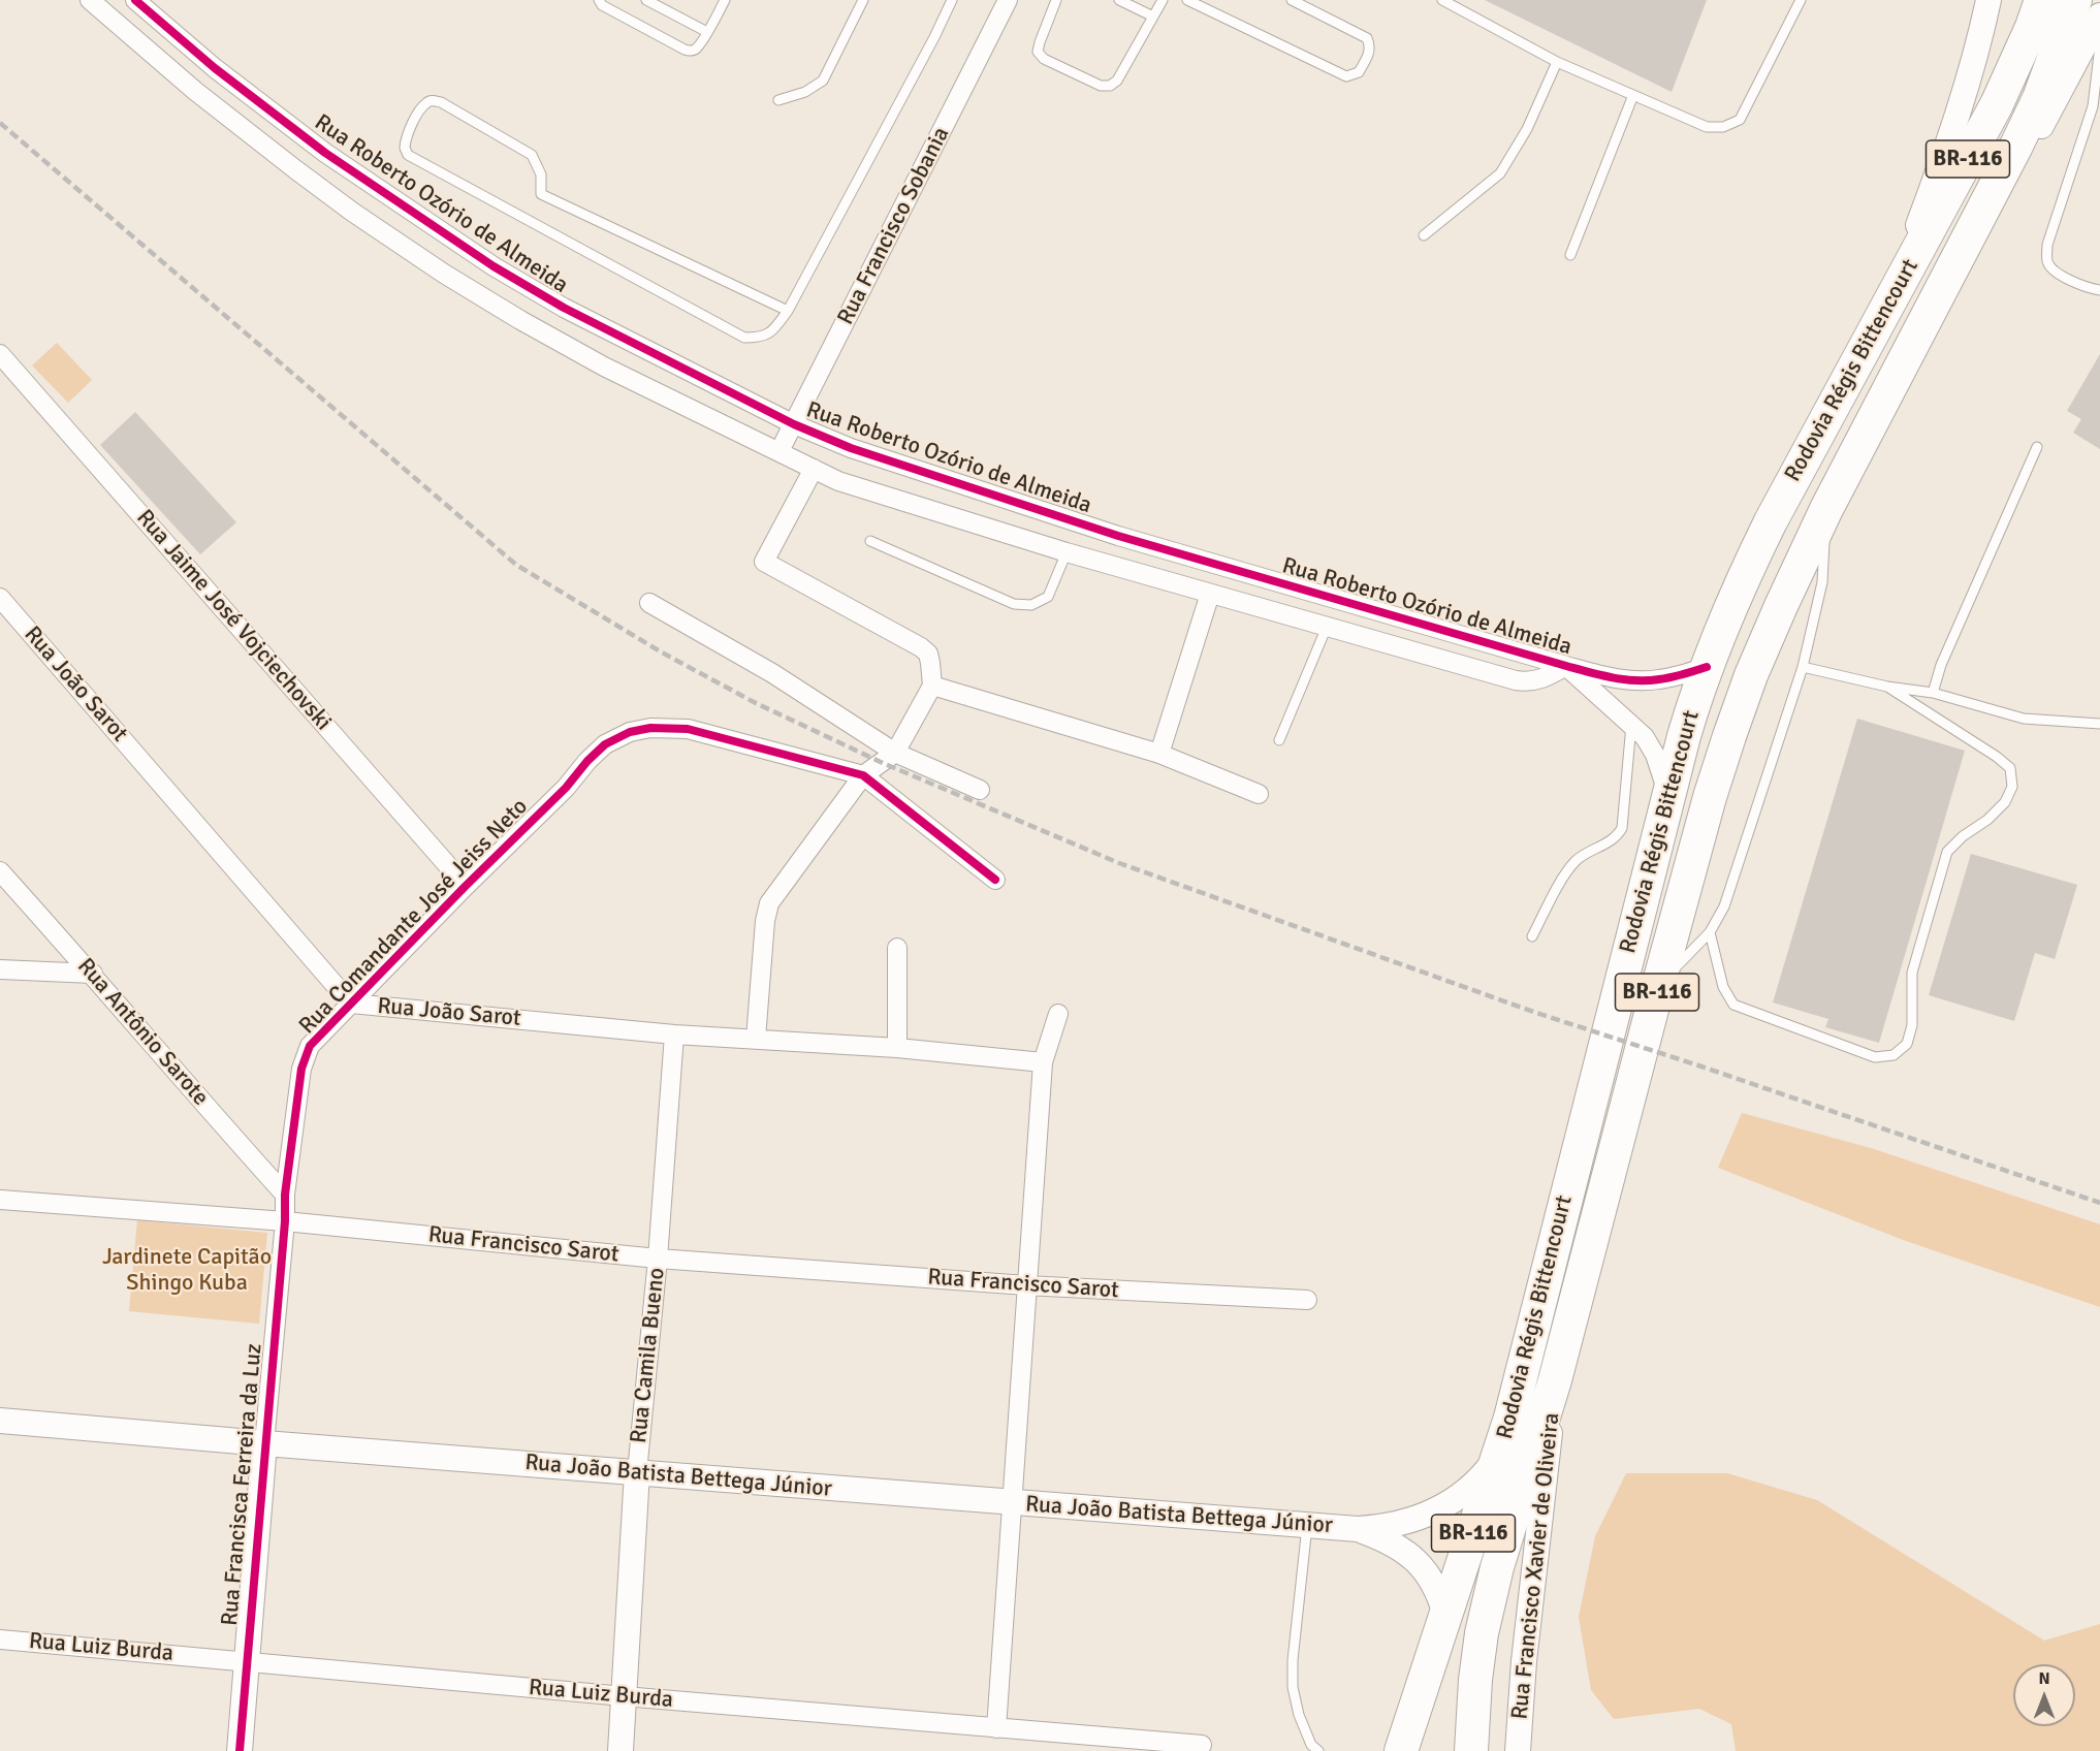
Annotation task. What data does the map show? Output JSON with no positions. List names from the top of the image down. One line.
{"streets":{"highway":["BR-116","Rodovia Régis Bittencourt"],"main road":["Rua Camila Bueno","Rua João Batista Bettega Júnior","Rua Francisca Ferreira da Luz","Rua Francisco Xavier de Oliveira"],"street":["Rua Roberto Ozório de Almeida","Rua Francisco Sobania","Rua Jaime José Vojciechovski","Rua João Sarot","Rua Comandante José Jeiss Neto","Rua Antônio Sarote","Rua Francisco Sarot","Rua Luiz Burda"]},"crossings":[["BR-116","Rodovia Régis Bittencourt"],["Rua Roberto Ozório de Almeida","Rua Francisco Sobania"],["Rua Roberto Ozório de Almeida","Rodovia Régis Bittencourt"],["Rodovia Régis Bittencourt","Rua João Batista Bettega Júnior"],["Rodovia Régis Bittencourt","Rua Francisco Xavier de Oliveira"],["Rua Jaime José Vojciechovski","Rua Comandante José Jeiss Neto"],["Rua João Sarot","Rua Comandante José Jeiss Neto"],["Rua João Sarot","Rua Camila Bueno"],["Rua Comandante José Jeiss Neto","Rua Antônio Sarote"],["Rua Comandante José Jeiss Neto","Rua Francisco Sarot"],["Rua Comandante José Jeiss Neto","Rua Francisca Ferreira da Luz"],["Rua Francisco Sarot","Rua Camila Bueno"],["Rua Francisco Sarot","Rua Francisca Ferreira da Luz"],["Rua Camila Bueno","Rua João Batista Bettega Júnior"],["Rua Camila Bueno","Rua Luiz Burda"],["Rua João Batista Bettega Júnior","Rua Francisca Ferreira da Luz"],["Rua Francisca Ferreira da Luz","Rua Luiz Burda"]],"parks":["Jardinete Capitão Shingo Kuba"],"north":"top"}
